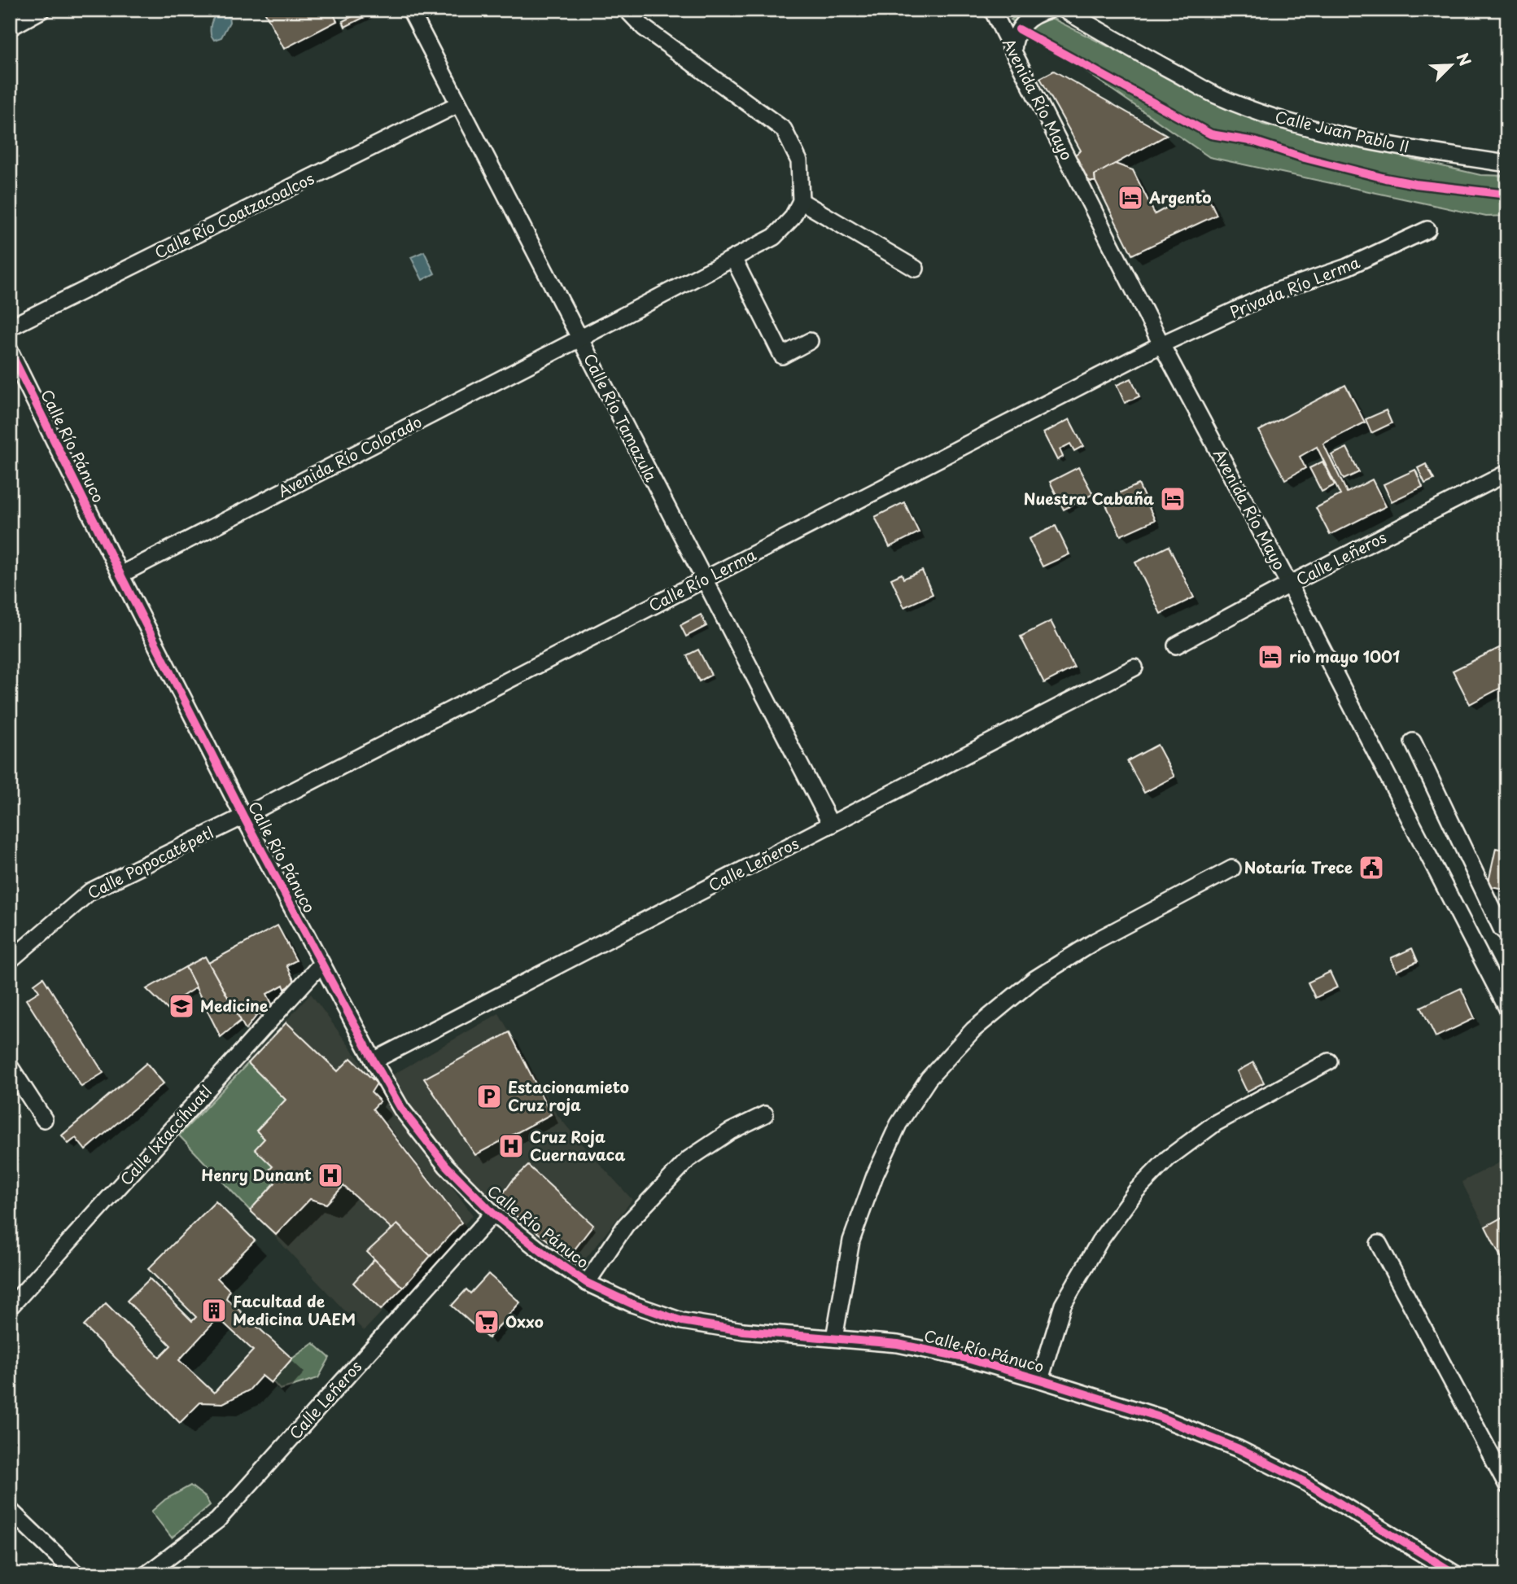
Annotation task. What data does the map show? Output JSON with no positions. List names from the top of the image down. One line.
{"streets":{"street":["Avenida Río Mayo","Calle Juan Pablo II","Calle Río Coatzacoalcos","Privada Río Lerma","Calle Río Tamazula","Calle Río Pánuco","Avenida Río Colorado","Calle Leñeros","Calle Río Lerma","Calle Popocatépetl","Calle Ixtaccíhuatl"]},"crossings":[["Avenida Río Mayo","Privada Río Lerma"],["Avenida Río Mayo","Calle Leñeros"],["Avenida Río Mayo","Calle Río Lerma"],["Calle Río Coatzacoalcos","Calle Río Tamazula"],["Privada Río Lerma","Calle Río Lerma"],["Calle Río Tamazula","Avenida Río Colorado"],["Calle Río Tamazula","Calle Leñeros"],["Calle Río Tamazula","Calle Río Lerma"],["Calle Río Pánuco","Avenida Río Colorado"],["Calle Río Pánuco","Calle Leñeros"],["Calle Río Pánuco","Calle Río Lerma"],["Calle Río Pánuco","Calle Popocatépetl"],["Calle Río Pánuco","Calle Ixtaccíhuatl"],["Calle Río Lerma","Calle Popocatépetl"]],"places":{"hotel":["Argento","Nuestra Cabaña","rio mayo 1001"],"public building":["Notaría Trece"],"school or university":["Medicine"],"parking":["Estacionamieto Cruz roja"],"hospital":["Cruz Roja Cuernavaca","Henry Dunant"],"building":["Facultad de Medicina UAEM"],"supermarket":["Oxxo"]},"north":"top right"}
